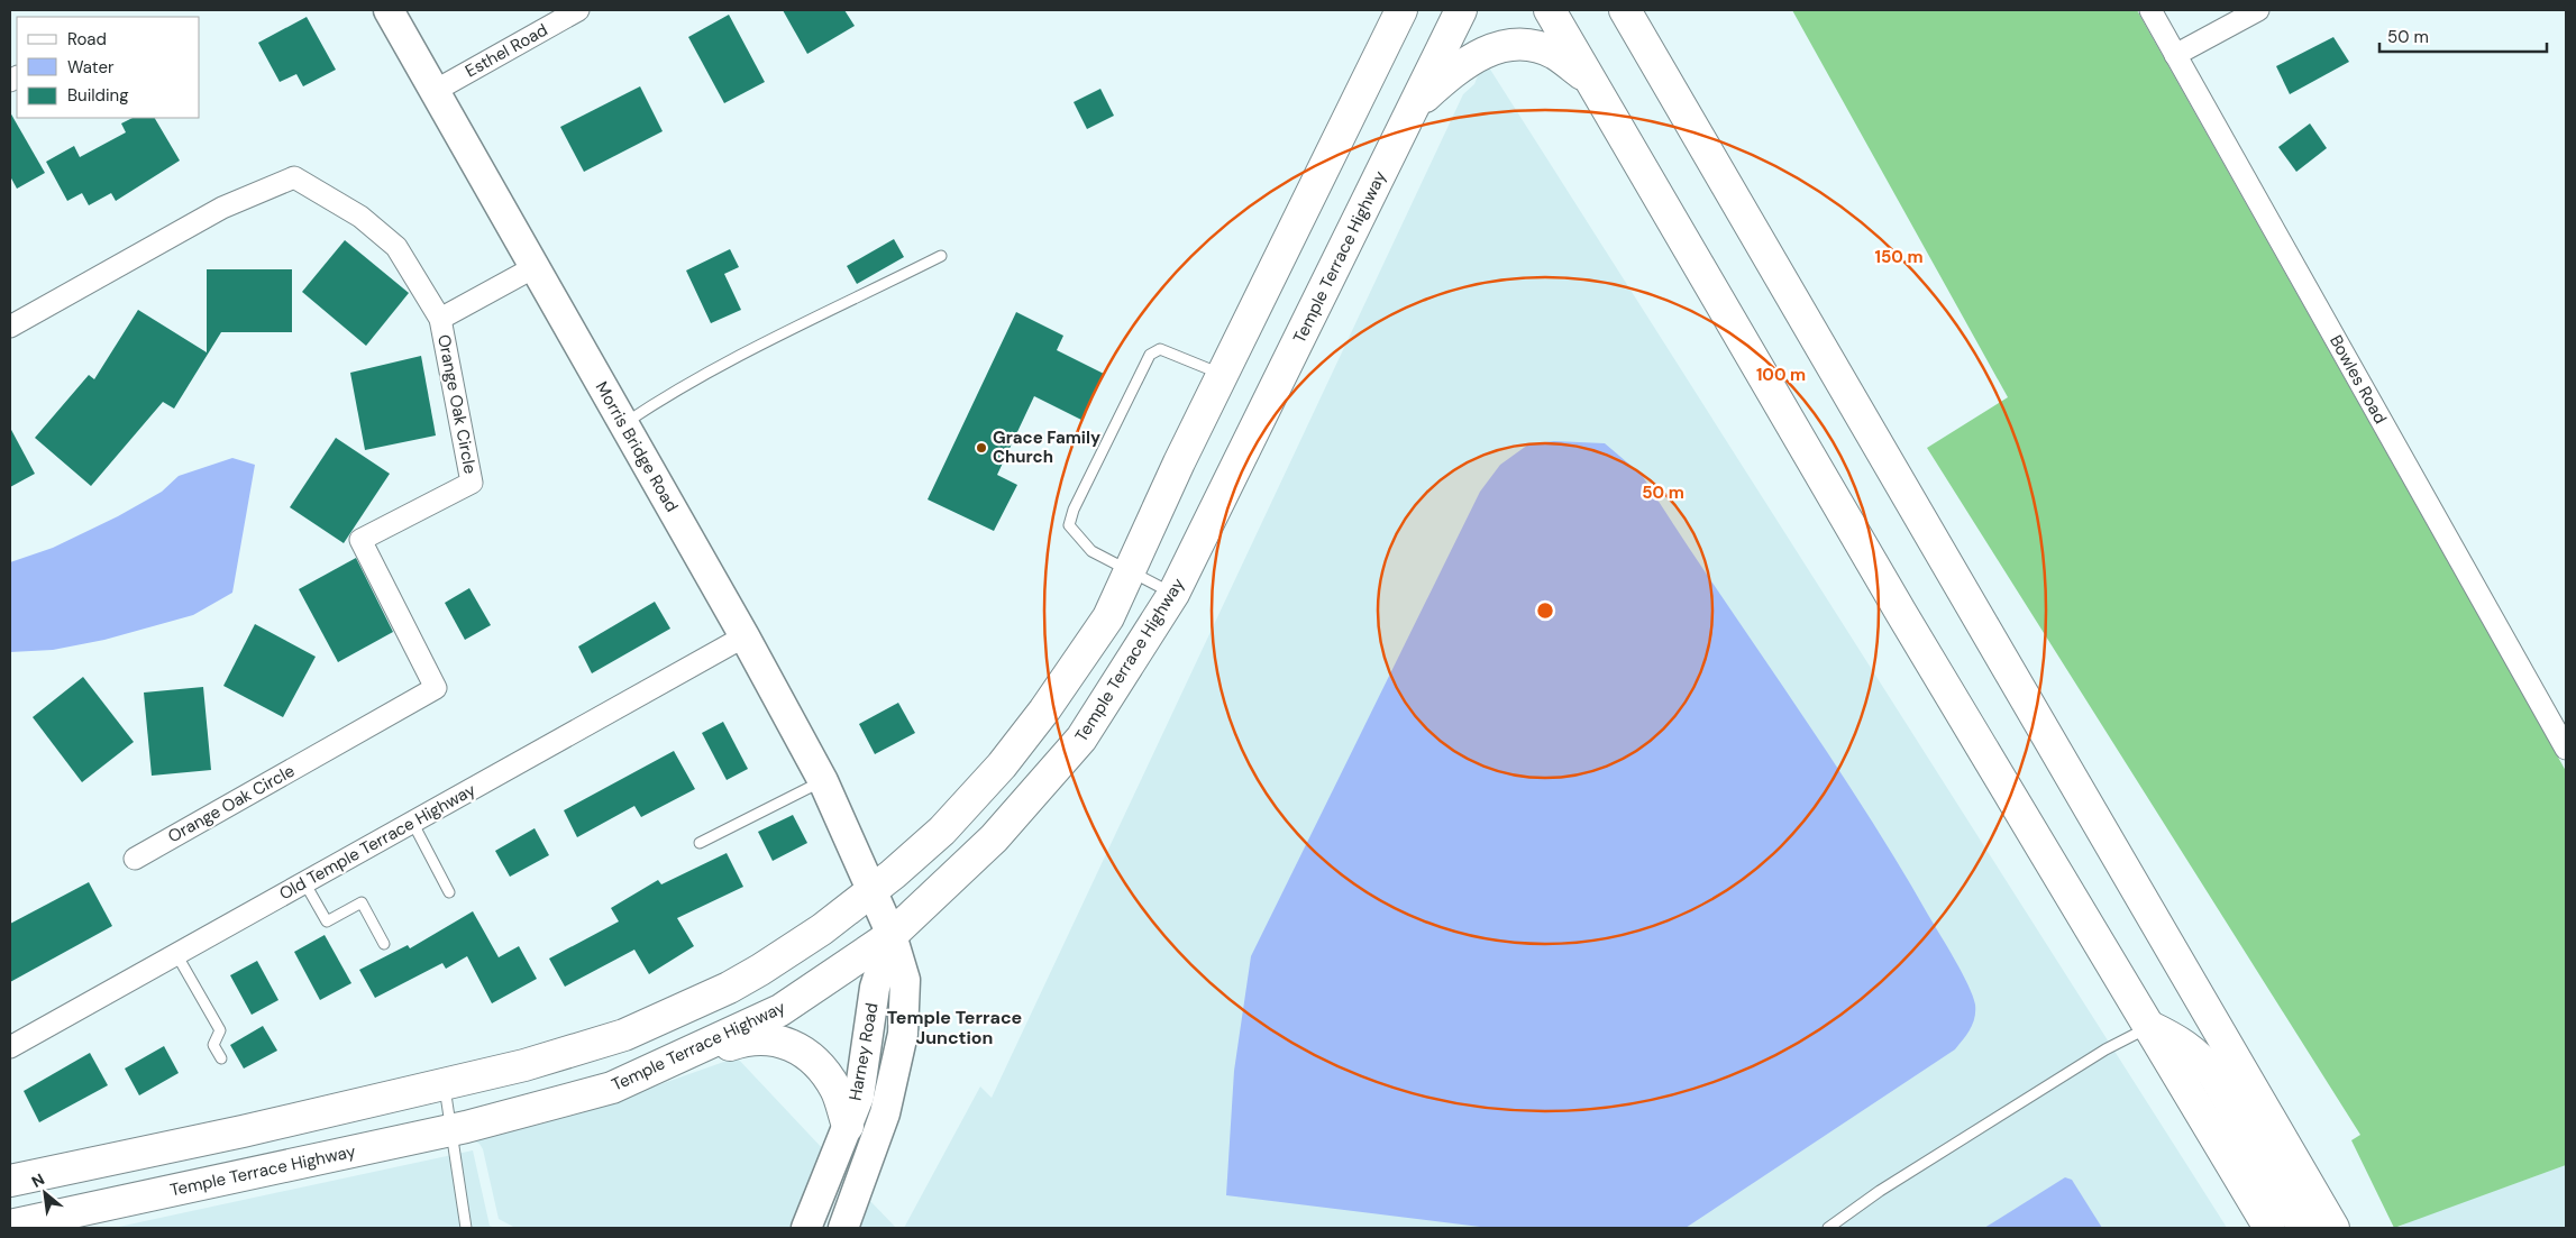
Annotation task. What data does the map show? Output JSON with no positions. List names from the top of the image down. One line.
{"streets":{"main road":["Temple Terrace Highway"],"street":["Esthel Road","Bowles Road","Orange Oak Circle","Morris Bridge Road","Old Temple Terrace Highway","Harney Road"]},"crossings":[["Esthel Road","Morris Bridge Road"],["Temple Terrace Highway","Harney Road"],["Morris Bridge Road","Old Temple Terrace Highway"],["Morris Bridge Road","Harney Road"]],"districts":["Temple Terrace Junction"],"places":["Grace Family Church"],"legend":["Road","Water","Building"],"scale_bar":"50 m","north":"top left","rings":["150 m","100 m","50 m"]}
